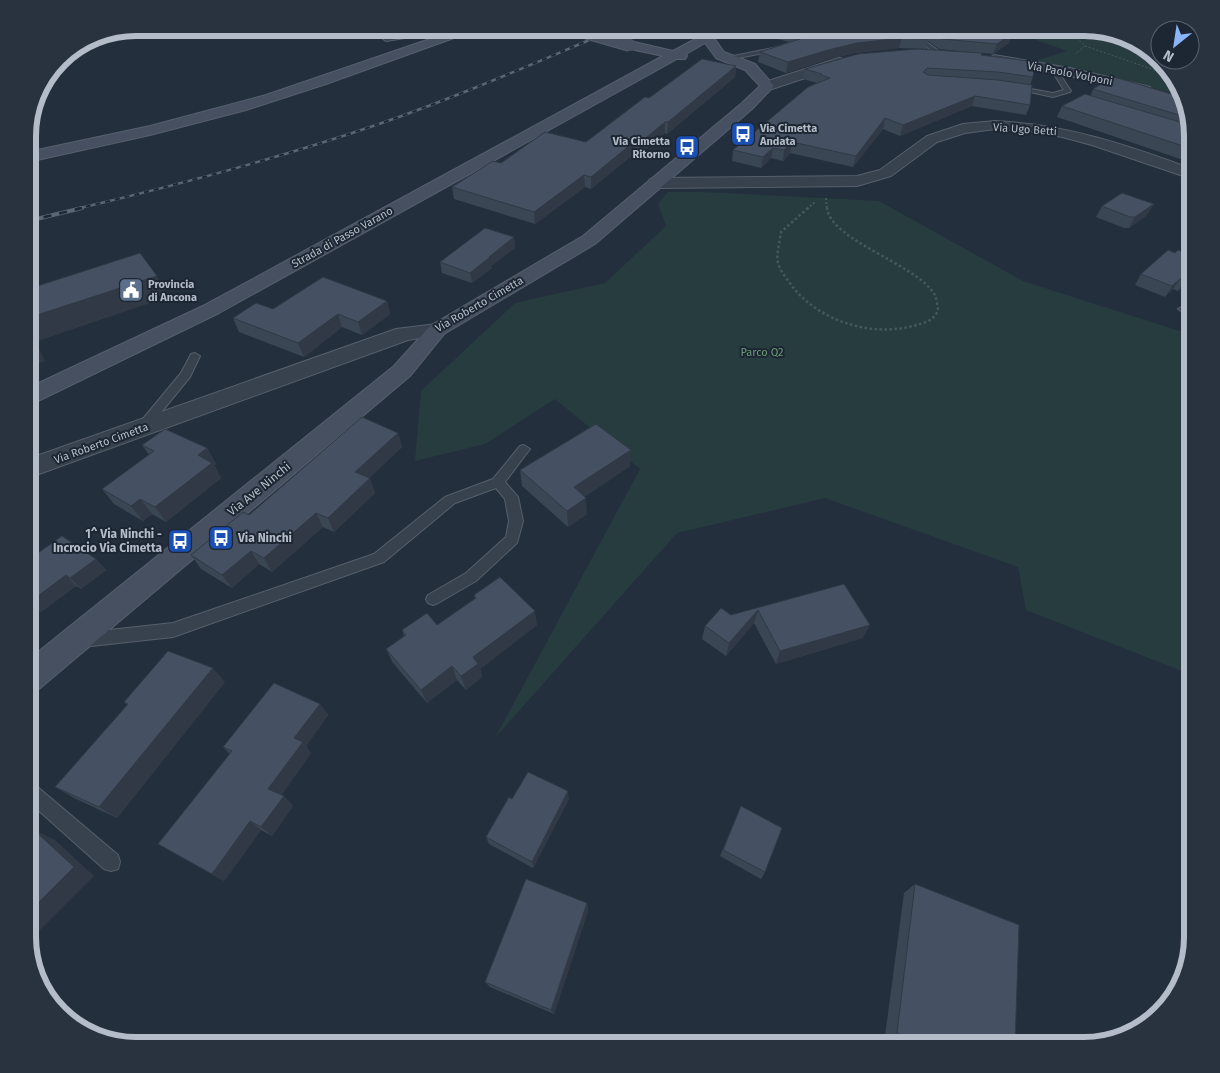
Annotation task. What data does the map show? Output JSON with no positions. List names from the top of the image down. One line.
{"streets":{"street":["Via Paolo Volponi","Via Ugo Betti","Strada di Passo Varano","Via Roberto Cimetta","Via Ave Ninchi"]},"crossings":[["Via Ugo Betti","Via Roberto Cimetta"],["Via Roberto Cimetta","Via Ave Ninchi"]],"parks":["Parco Q2"],"places":{"bus stop":["Via Cimetta Andata","Via Cimetta Ritorno","Via Ninchi","1^ Via Ninchi - Incrocio Via Cimetta"],"public building":["Provincia di Ancona"]},"north":"bottom left"}
